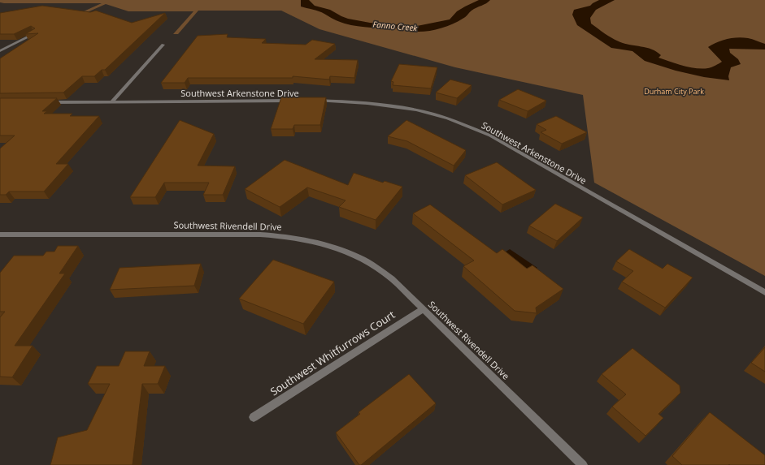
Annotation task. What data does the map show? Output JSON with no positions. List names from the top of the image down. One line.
{"streets":{"street":["Southwest Arkenstone Drive","Southwest Rivendell Drive","Southwest Whitfurrows Court"]},"crossings":[["Southwest Rivendell Drive","Southwest Whitfurrows Court"]],"water":["Fanno Creek"],"parks":["Durham City Park"]}
